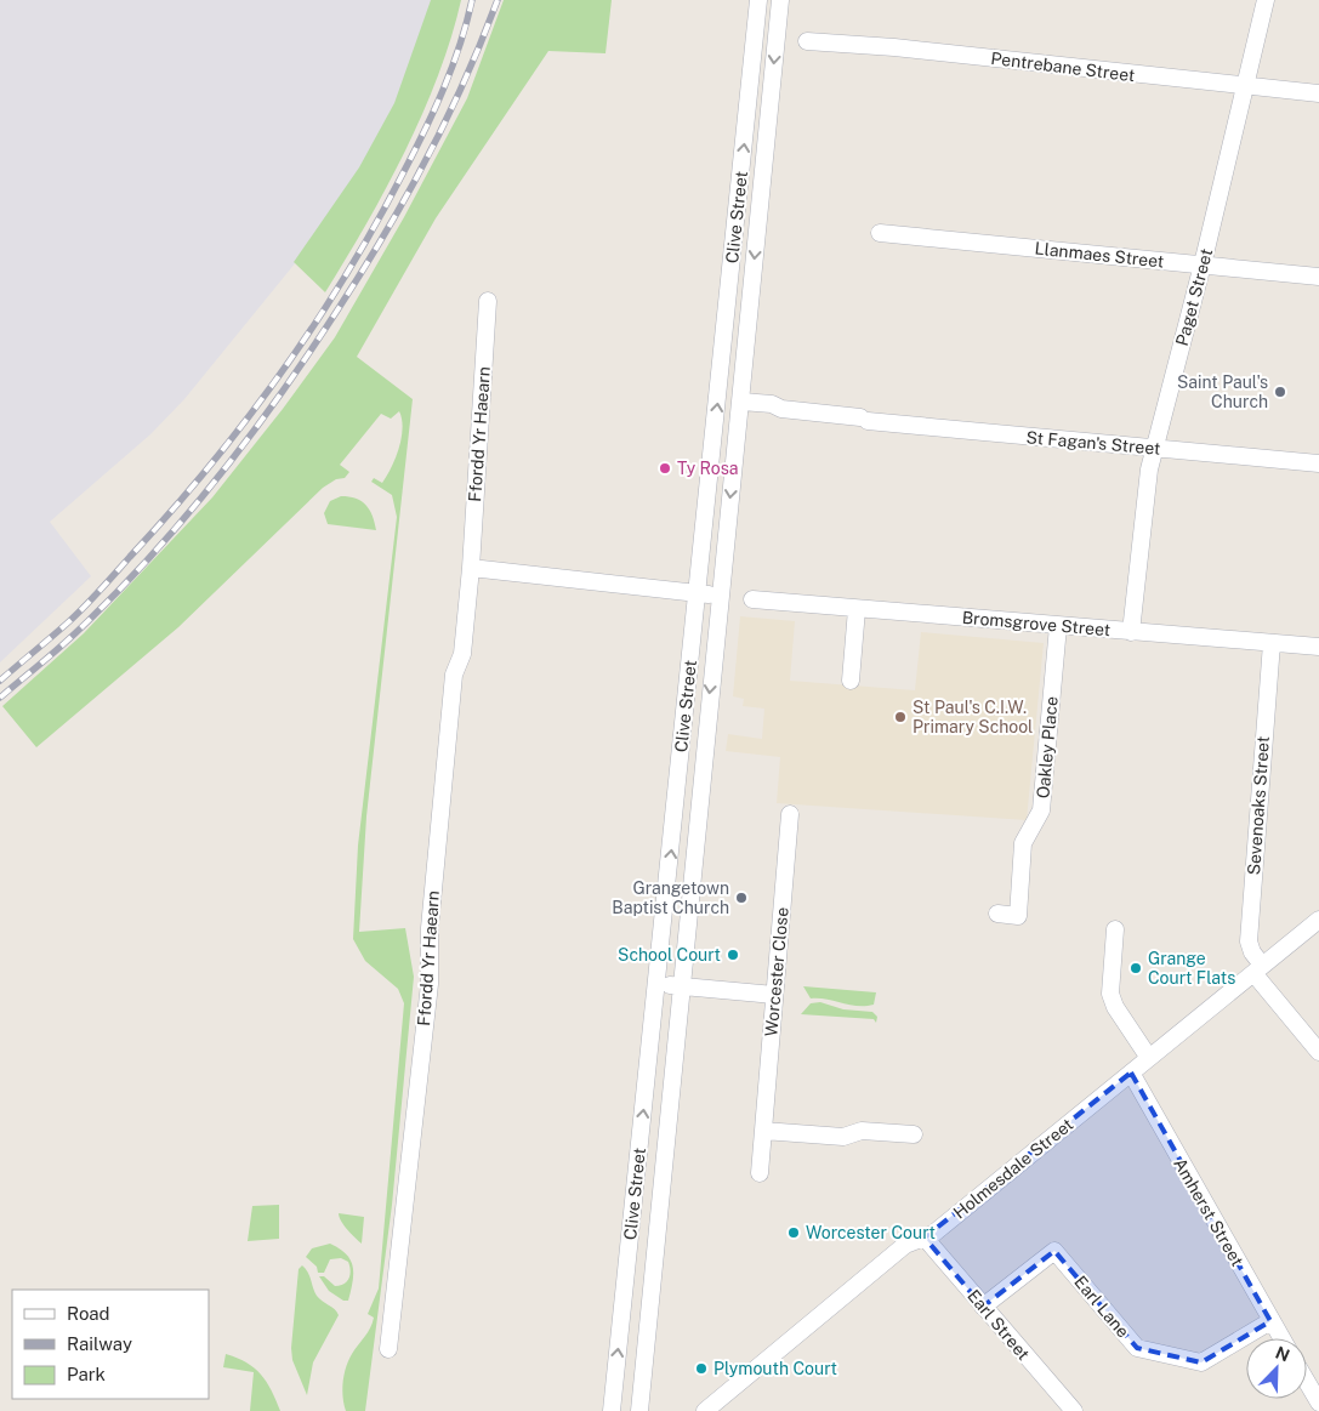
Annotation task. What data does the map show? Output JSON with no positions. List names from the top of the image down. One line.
{"streets":{"street":["Pentrebane Street","Clive Street","Llanmaes Street","Paget Street","Ffordd Yr Haearn","St Fagan's Street","Bromsgrove Street","Oakley Place","Sevenoaks Street","Worcester Close","Holmesdale Street","Amherst Street","Earl Lane","Earl Street"]},"crossings":[["Pentrebane Street","Paget Street"],["Clive Street","St Fagan's Street"],["Llanmaes Street","Paget Street"],["Paget Street","St Fagan's Street"],["Paget Street","Bromsgrove Street"],["Bromsgrove Street","Oakley Place"],["Bromsgrove Street","Sevenoaks Street"],["Sevenoaks Street","Holmesdale Street"],["Holmesdale Street","Amherst Street"],["Holmesdale Street","Earl Street"],["Amherst Street","Earl Lane"],["Earl Lane","Earl Street"]],"places":["Saint Paul's Church","Ty Rosa","St Paul's C.I.W. Primary School","Grangetown Baptist Church","School Court","Grange Court Flats","Worcester Court","Plymouth Court"],"legend":["Road","Railway","Park"],"north":"top right"}
